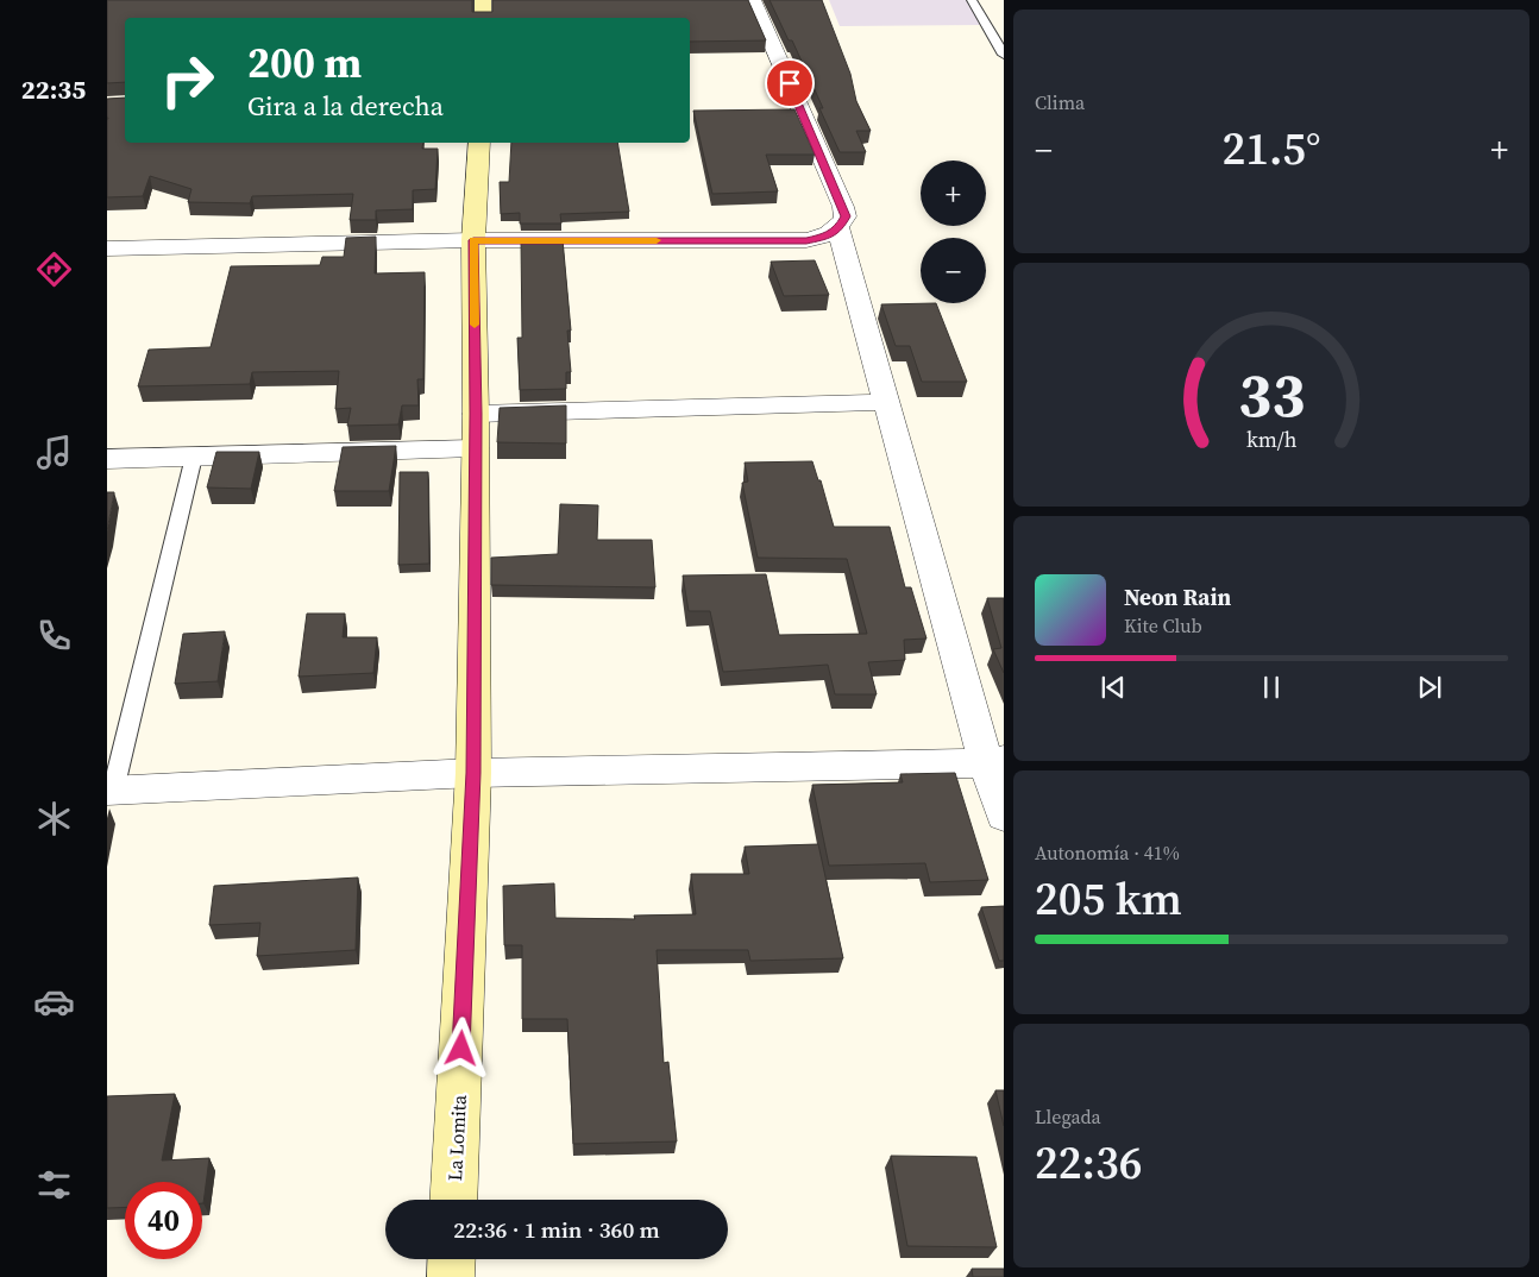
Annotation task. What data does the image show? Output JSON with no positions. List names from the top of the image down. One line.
{"streets":{"street":["La Lomita"]},"page":{"tabs":"22:35","tile":["Clima",["Autonomía · 41%","205 km"],["Llegada","22:36"]],"turn":["200 m","Gira a la derecha"],"heat":["−","21.5°","+"],"map_buttons":["+","−"],"song":["Neon Rain","Kite Club"],"limit":"40","trip":"22:36 · 1 min · 360 m","gauge":["33","km/h"]}}
